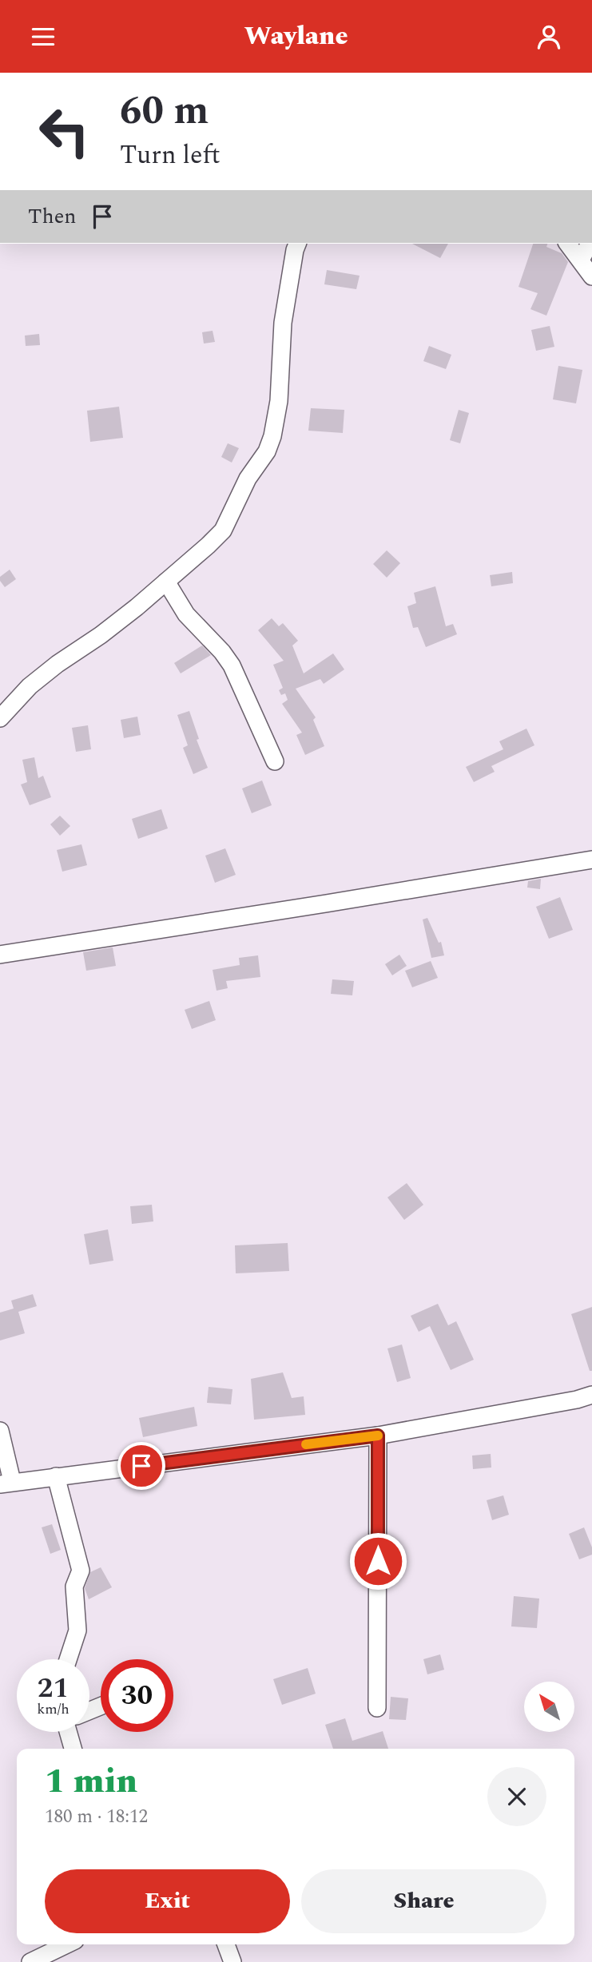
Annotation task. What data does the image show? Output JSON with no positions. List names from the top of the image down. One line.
{"north":"top left","page":{"header":"Waylane","turn":["60 m","Turn left"],"then":"Then","speed":"21 km/h","limit":"30","heading":["1 min","180 m · 18:12"],"buttons":["Exit","Share"]}}
